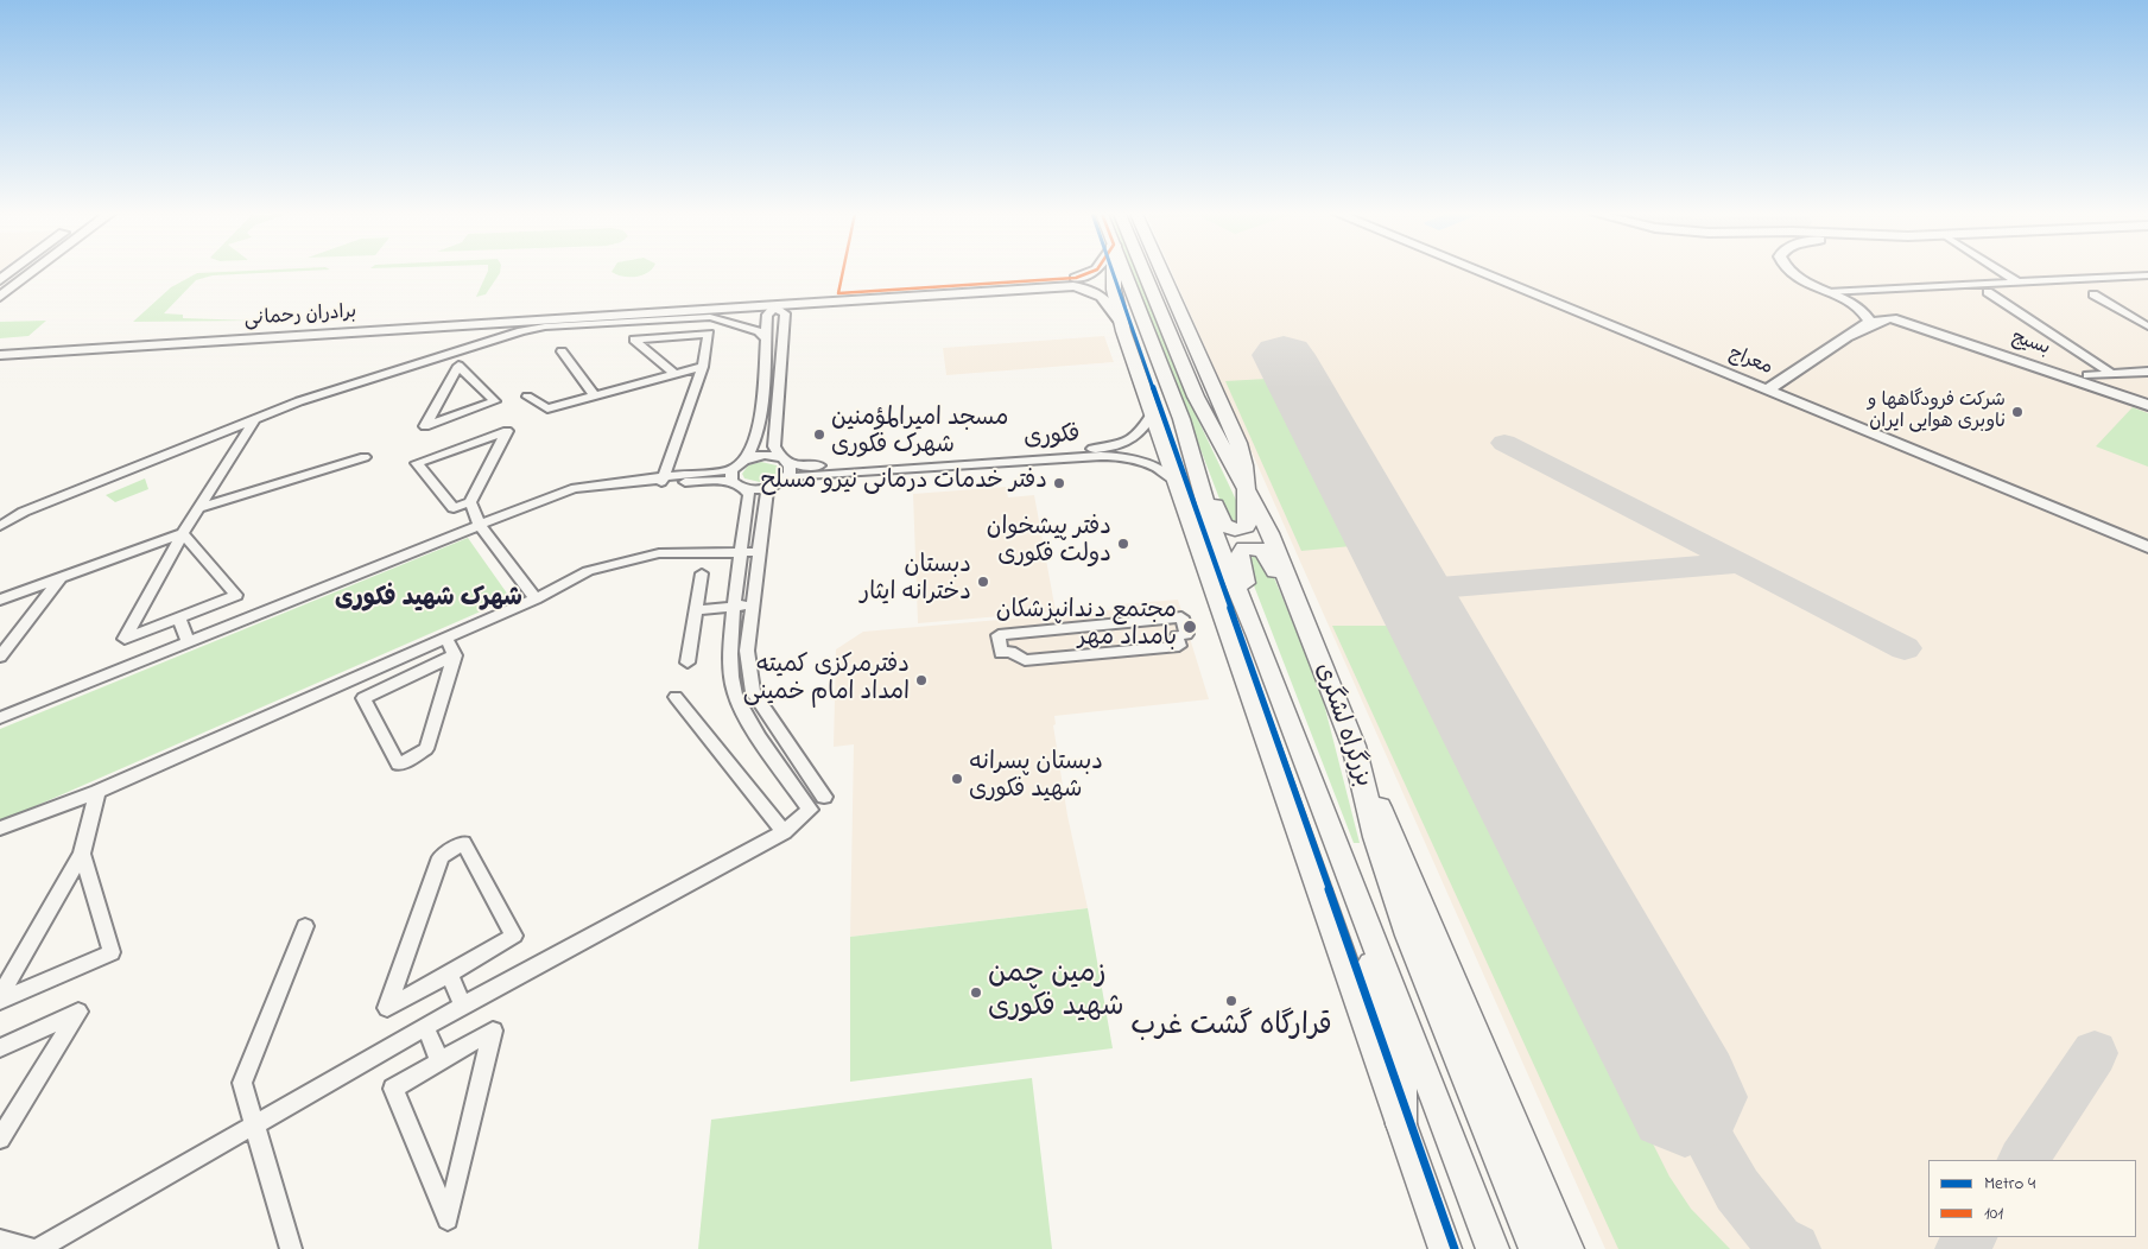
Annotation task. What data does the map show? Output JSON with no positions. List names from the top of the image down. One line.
{"streets":{"main road":["برادران رحمانی","بسیج","معراج","بزرگراه لشگری"],"street":["فکوری"]},"districts":["شهرک شهید فکوری"],"places":["شرکت فرودگاهها و ناوبری هوایی ایران","مسجد امیرالمؤمنین شهرک فکوری","دفتر خدمات درمانی نیرو مسلح","دفتر پیشخوان دولت فکوری","دبستان دخترانه ایثار","مجتمع دندانپزشکان بامداد مهر","دفترمرکزی کمیته امداد امام خمینی","دبستان پسرانه شهید فکوری","زمین چمن شهید فکوری","قرارگاه گشت غرب"],"lines":["metro line 4","transit line 101"],"legend":["Metro 4","101"]}
